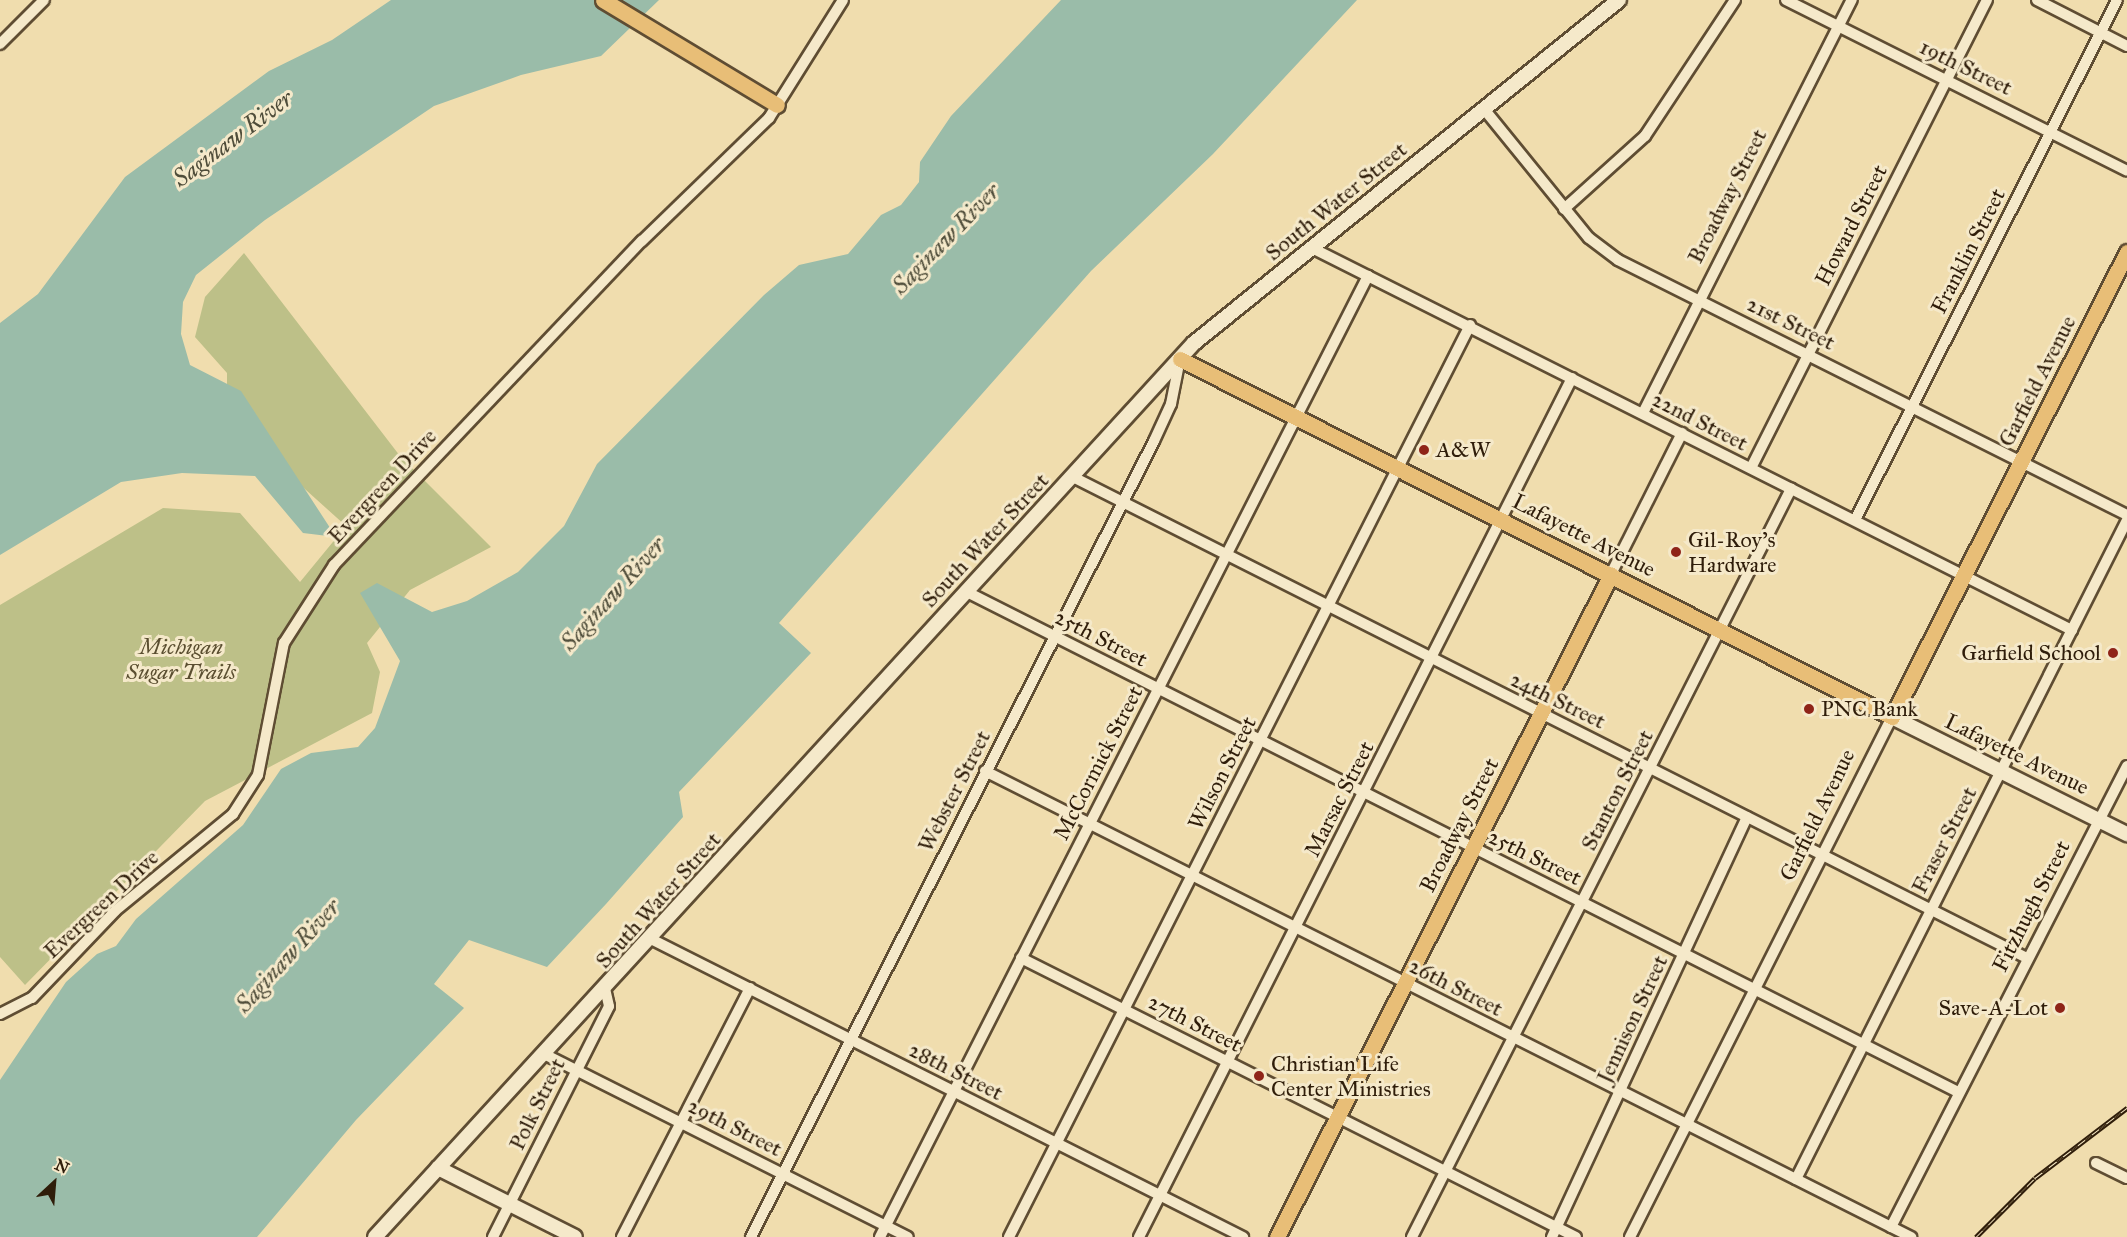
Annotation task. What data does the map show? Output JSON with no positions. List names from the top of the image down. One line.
{"streets":{"main road":["Broadway Street","Garfield Avenue","Lafayette Avenue"],"street":["19th Street","South Water Street","Howard Street","Franklin Street","21st Street","22nd Street","Evergreen Drive","25th Street","24th Street","McCormick Street","Wilson Street","Stanton Street","Webster Street","Marsac Street","Fraser Street","Fitzhugh Street","26th Street","Jennison Street","27th Street","28th Street","Polk Street","29th Street"]},"crossings":[["19th Street","Broadway Street"],["19th Street","Howard Street"],["19th Street","Franklin Street"],["Broadway Street","21st Street"],["Broadway Street","22nd Street"],["Broadway Street","Lafayette Avenue"],["Broadway Street","25th Street"],["Broadway Street","24th Street"],["Broadway Street","26th Street"],["Broadway Street","27th Street"],["South Water Street","21st Street"],["South Water Street","22nd Street"],["South Water Street","Lafayette Avenue"],["South Water Street","25th Street"],["South Water Street","24th Street"],["South Water Street","Webster Street"],["South Water Street","28th Street"],["South Water Street","Polk Street"],["South Water Street","29th Street"],["Howard Street","21st Street"],["Howard Street","22nd Street"],["Franklin Street","21st Street"],["Franklin Street","22nd Street"],["21st Street","Garfield Avenue"],["Garfield Avenue","22nd Street"],["Garfield Avenue","Lafayette Avenue"],["Garfield Avenue","25th Street"],["Garfield Avenue","24th Street"],["Garfield Avenue","26th Street"],["22nd Street","McCormick Street"],["22nd Street","Wilson Street"],["22nd Street","Stanton Street"],["22nd Street","Marsac Street"],["22nd Street","Fraser Street"],["Lafayette Avenue","McCormick Street"],["Lafayette Avenue","Wilson Street"],["Lafayette Avenue","Stanton Street"],["Lafayette Avenue","Webster Street"],["Lafayette Avenue","Marsac Street"],["Lafayette Avenue","Fraser Street"],["Lafayette Avenue","Fitzhugh Street"],["25th Street","McCormick Street"],["25th Street","Wilson Street"],["25th Street","Stanton Street"],["25th Street","Webster Street"],["25th Street","Marsac Street"],["25th Street","Fraser Street"],["25th Street","Fitzhugh Street"],["25th Street","Jennison Street"],["24th Street","McCormick Street"],["24th Street","Wilson Street"],["24th Street","Stanton Street"],["24th Street","Webster Street"],["24th Street","Marsac Street"],["24th Street","Fraser Street"],["24th Street","Fitzhugh Street"],["24th Street","Jennison Street"],["McCormick Street","26th Street"],["McCormick Street","27th Street"],["McCormick Street","28th Street"],["McCormick Street","29th Street"],["Wilson Street","26th Street"],["Wilson Street","27th Street"],["Wilson Street","28th Street"],["Stanton Street","26th Street"],["Stanton Street","27th Street"],["Webster Street","26th Street"],["Webster Street","28th Street"],["Webster Street","29th Street"],["Marsac Street","26th Street"],["Marsac Street","27th Street"],["Marsac Street","28th Street"],["Fraser Street","26th Street"],["Fitzhugh Street","26th Street"],["26th Street","Jennison Street"],["Jennison Street","27th Street"],["Polk Street","29th Street"]],"water":["Saginaw River"],"parks":["Michigan Sugar Trails"],"places":["A&W","Gil-Roy's Hardware","Garfield School","PNC Bank","Save-A-Lot","Christian Life Center Ministries"],"north":"top right"}
